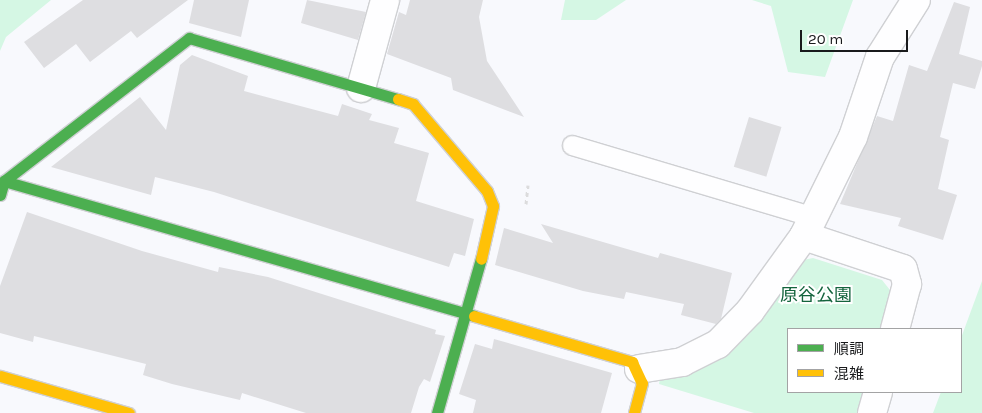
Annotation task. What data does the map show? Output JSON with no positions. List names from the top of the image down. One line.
{"parks":["原谷公園"],"legend":["順調","混雑"],"scale_bar":"20 m"}
